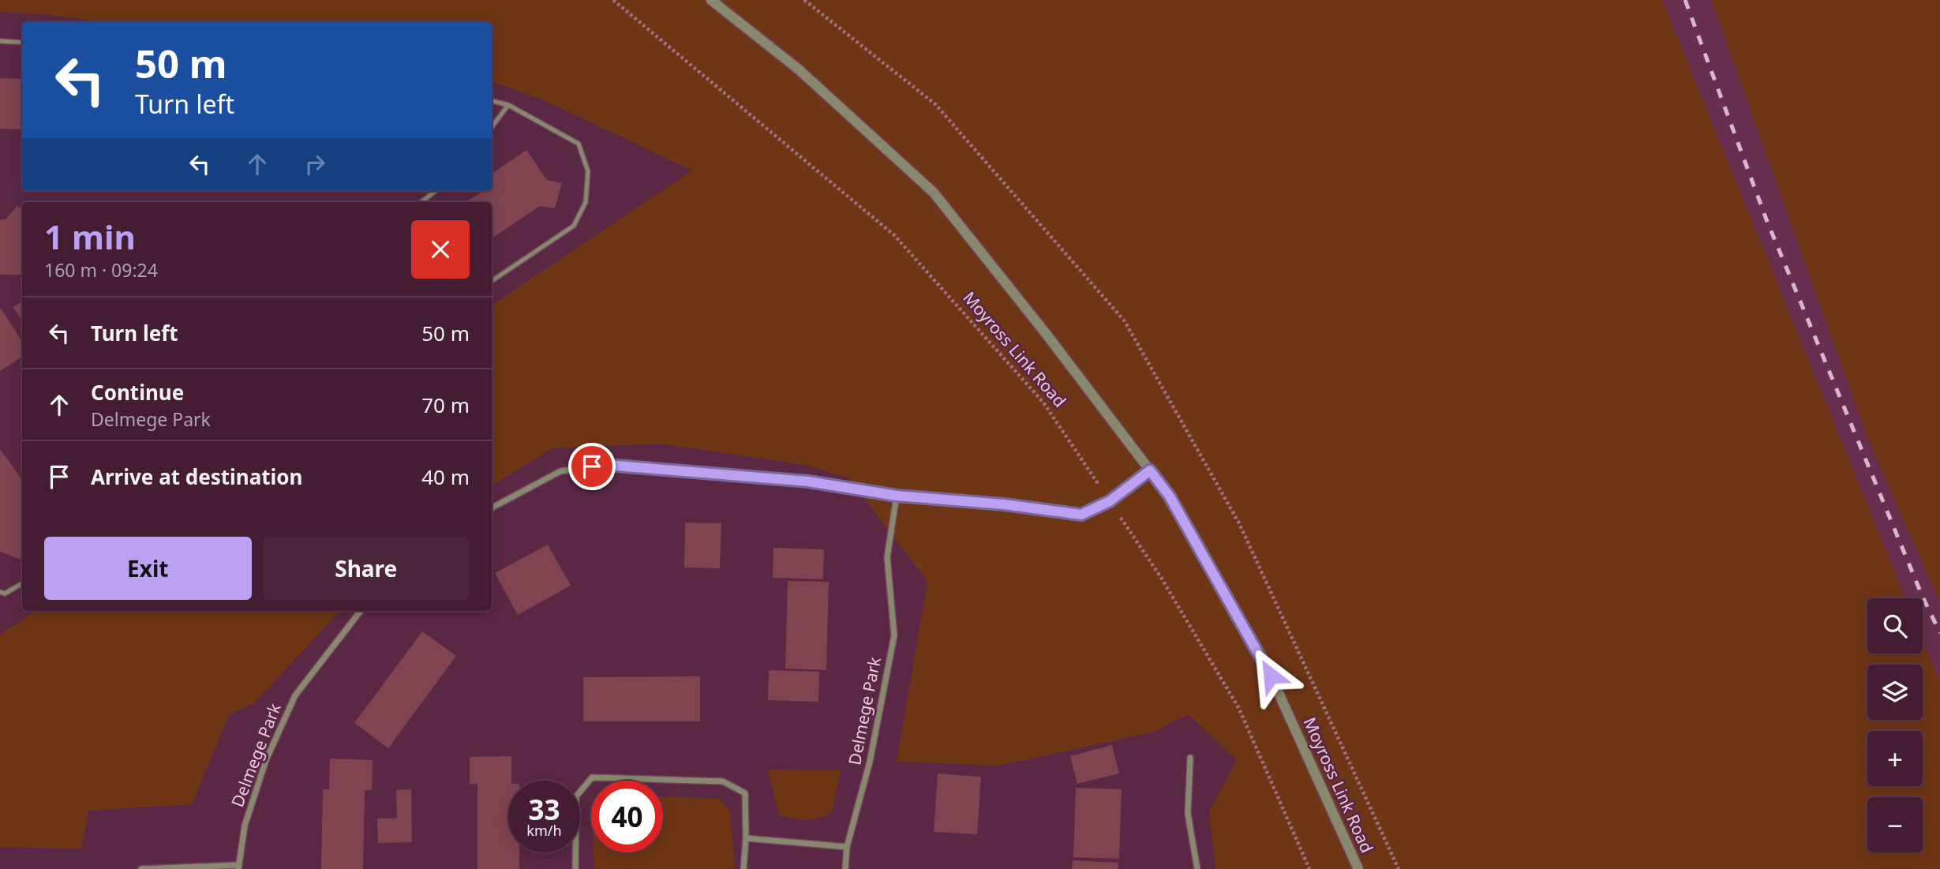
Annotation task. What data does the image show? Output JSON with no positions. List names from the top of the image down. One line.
{"streets":{"street":["Moyross Link Road","Delmege Park"]},"page":{"turn":["50 m","Turn left"],"heading":["1 min","160 m · 09:24"],"list":[{"name":"Turn left","value":"50 m"},{"name":"Continue","note":"Delmege Park","value":"70 m"},{"name":"Arrive at destination","value":"40 m"}],"buttons":["Exit","Share"],"map_buttons":["+","−"],"speed":"33 km/h","limit":"40"}}
